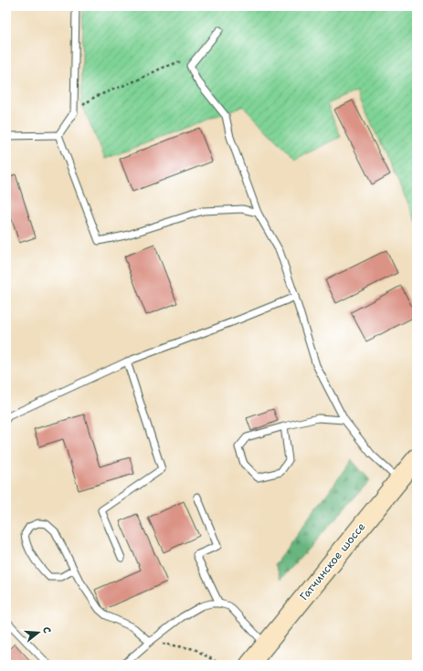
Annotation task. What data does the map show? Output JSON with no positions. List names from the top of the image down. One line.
{"streets":{"main road":["Гатчинское шоссе"]},"north":"right"}
